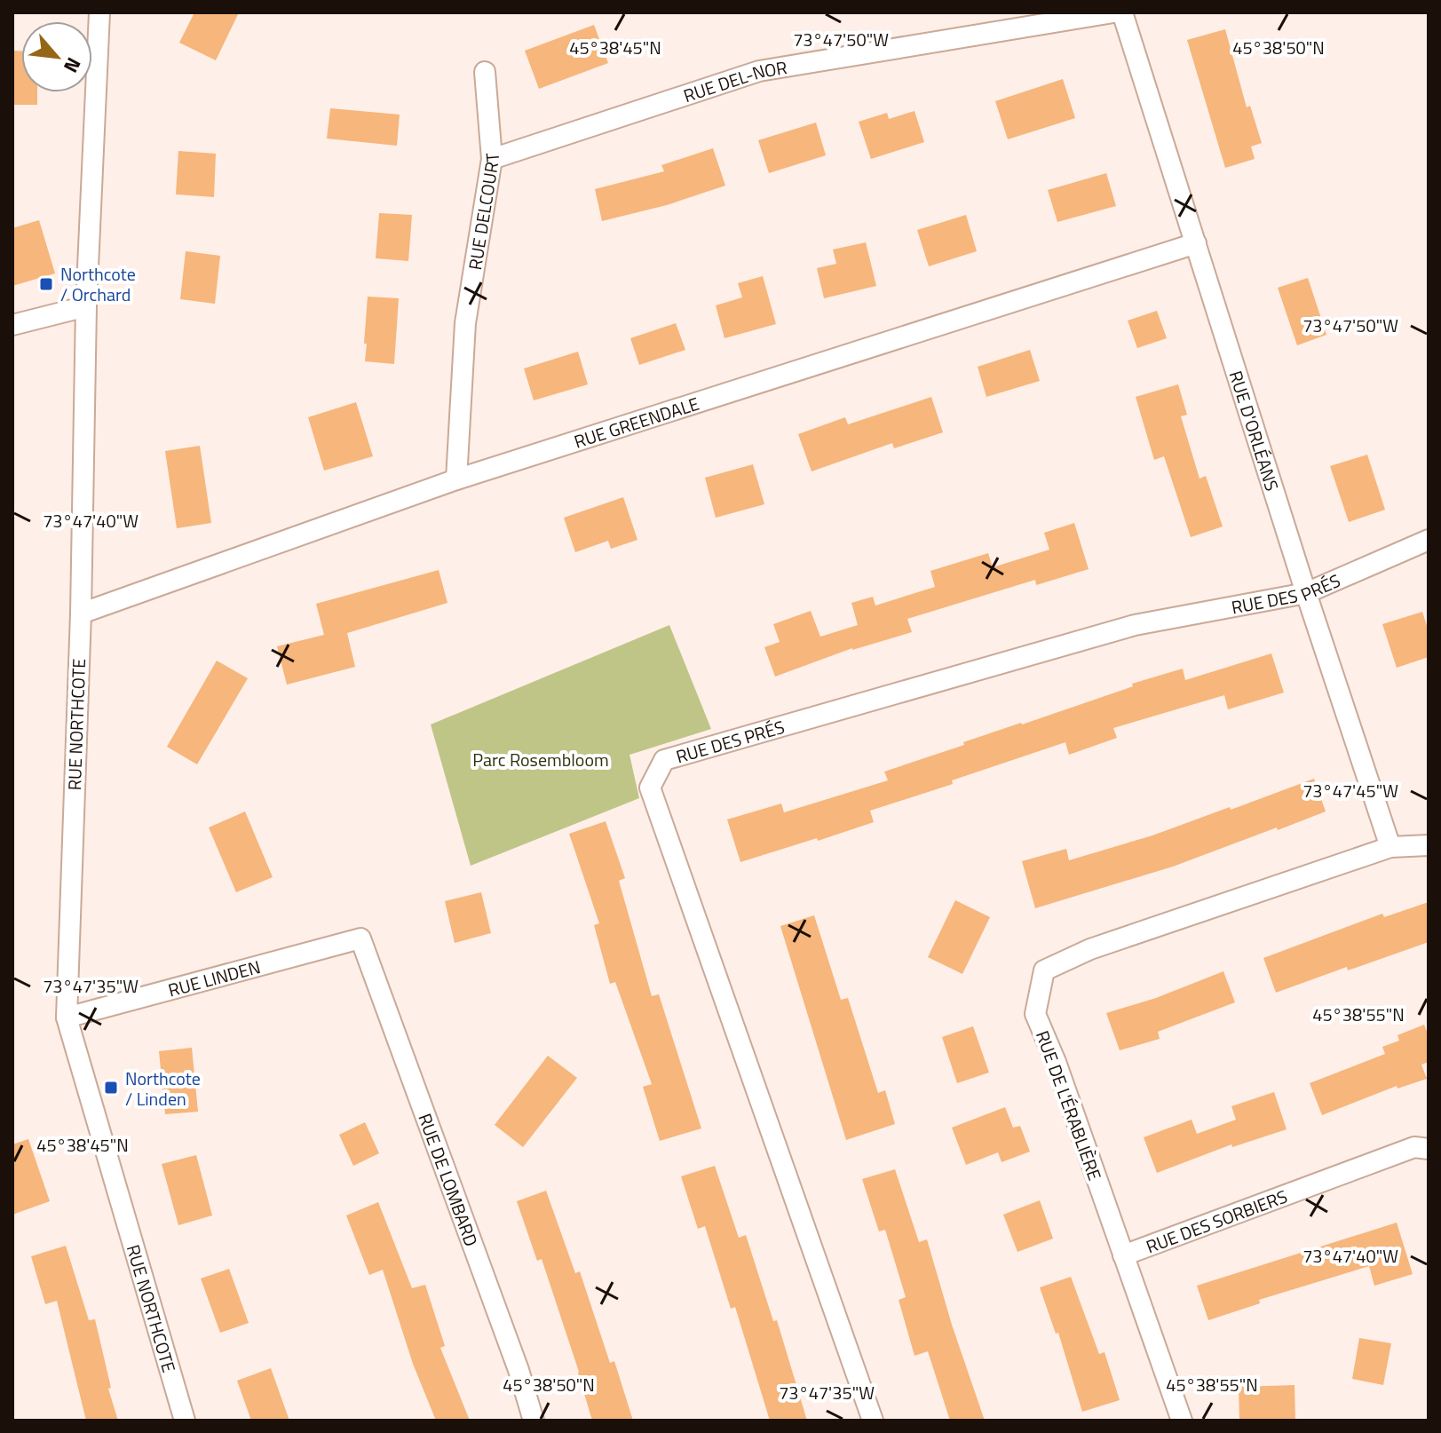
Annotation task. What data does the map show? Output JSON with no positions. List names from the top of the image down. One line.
{"streets":{"street":["RUE DEL-NOR","RUE DELCOURT","RUE GREENDALE","RUE D'ORLÉANS","RUE DES PRÉS","RUE NORTHCOTE","RUE LINDEN","RUE DE L'ÉRABLIÈRE","RUE DE LOMBARD","RUE DES SORBIERS"]},"crossings":[["RUE DEL-NOR","RUE DELCOURT"],["RUE DELCOURT","RUE GREENDALE"],["RUE GREENDALE","RUE D'ORLÉANS"],["RUE GREENDALE","RUE NORTHCOTE"],["RUE D'ORLÉANS","RUE DES PRÉS"],["RUE D'ORLÉANS","RUE DE L'ÉRABLIÈRE"],["RUE NORTHCOTE","RUE LINDEN"],["RUE LINDEN","RUE DE LOMBARD"],["RUE DE L'ÉRABLIÈRE","RUE DES SORBIERS"]],"parks":["Parc Rosembloom"],"places":{"transit":["Northcote / Orchard","Northcote / Linden"]},"north":"bottom right","coordinates":["73°47'50\"W","45°38'45\"N","45°38'50\"N","73°47'40\"W","73°47'45\"W","73°47'35\"W","45°38'55\"N"]}
